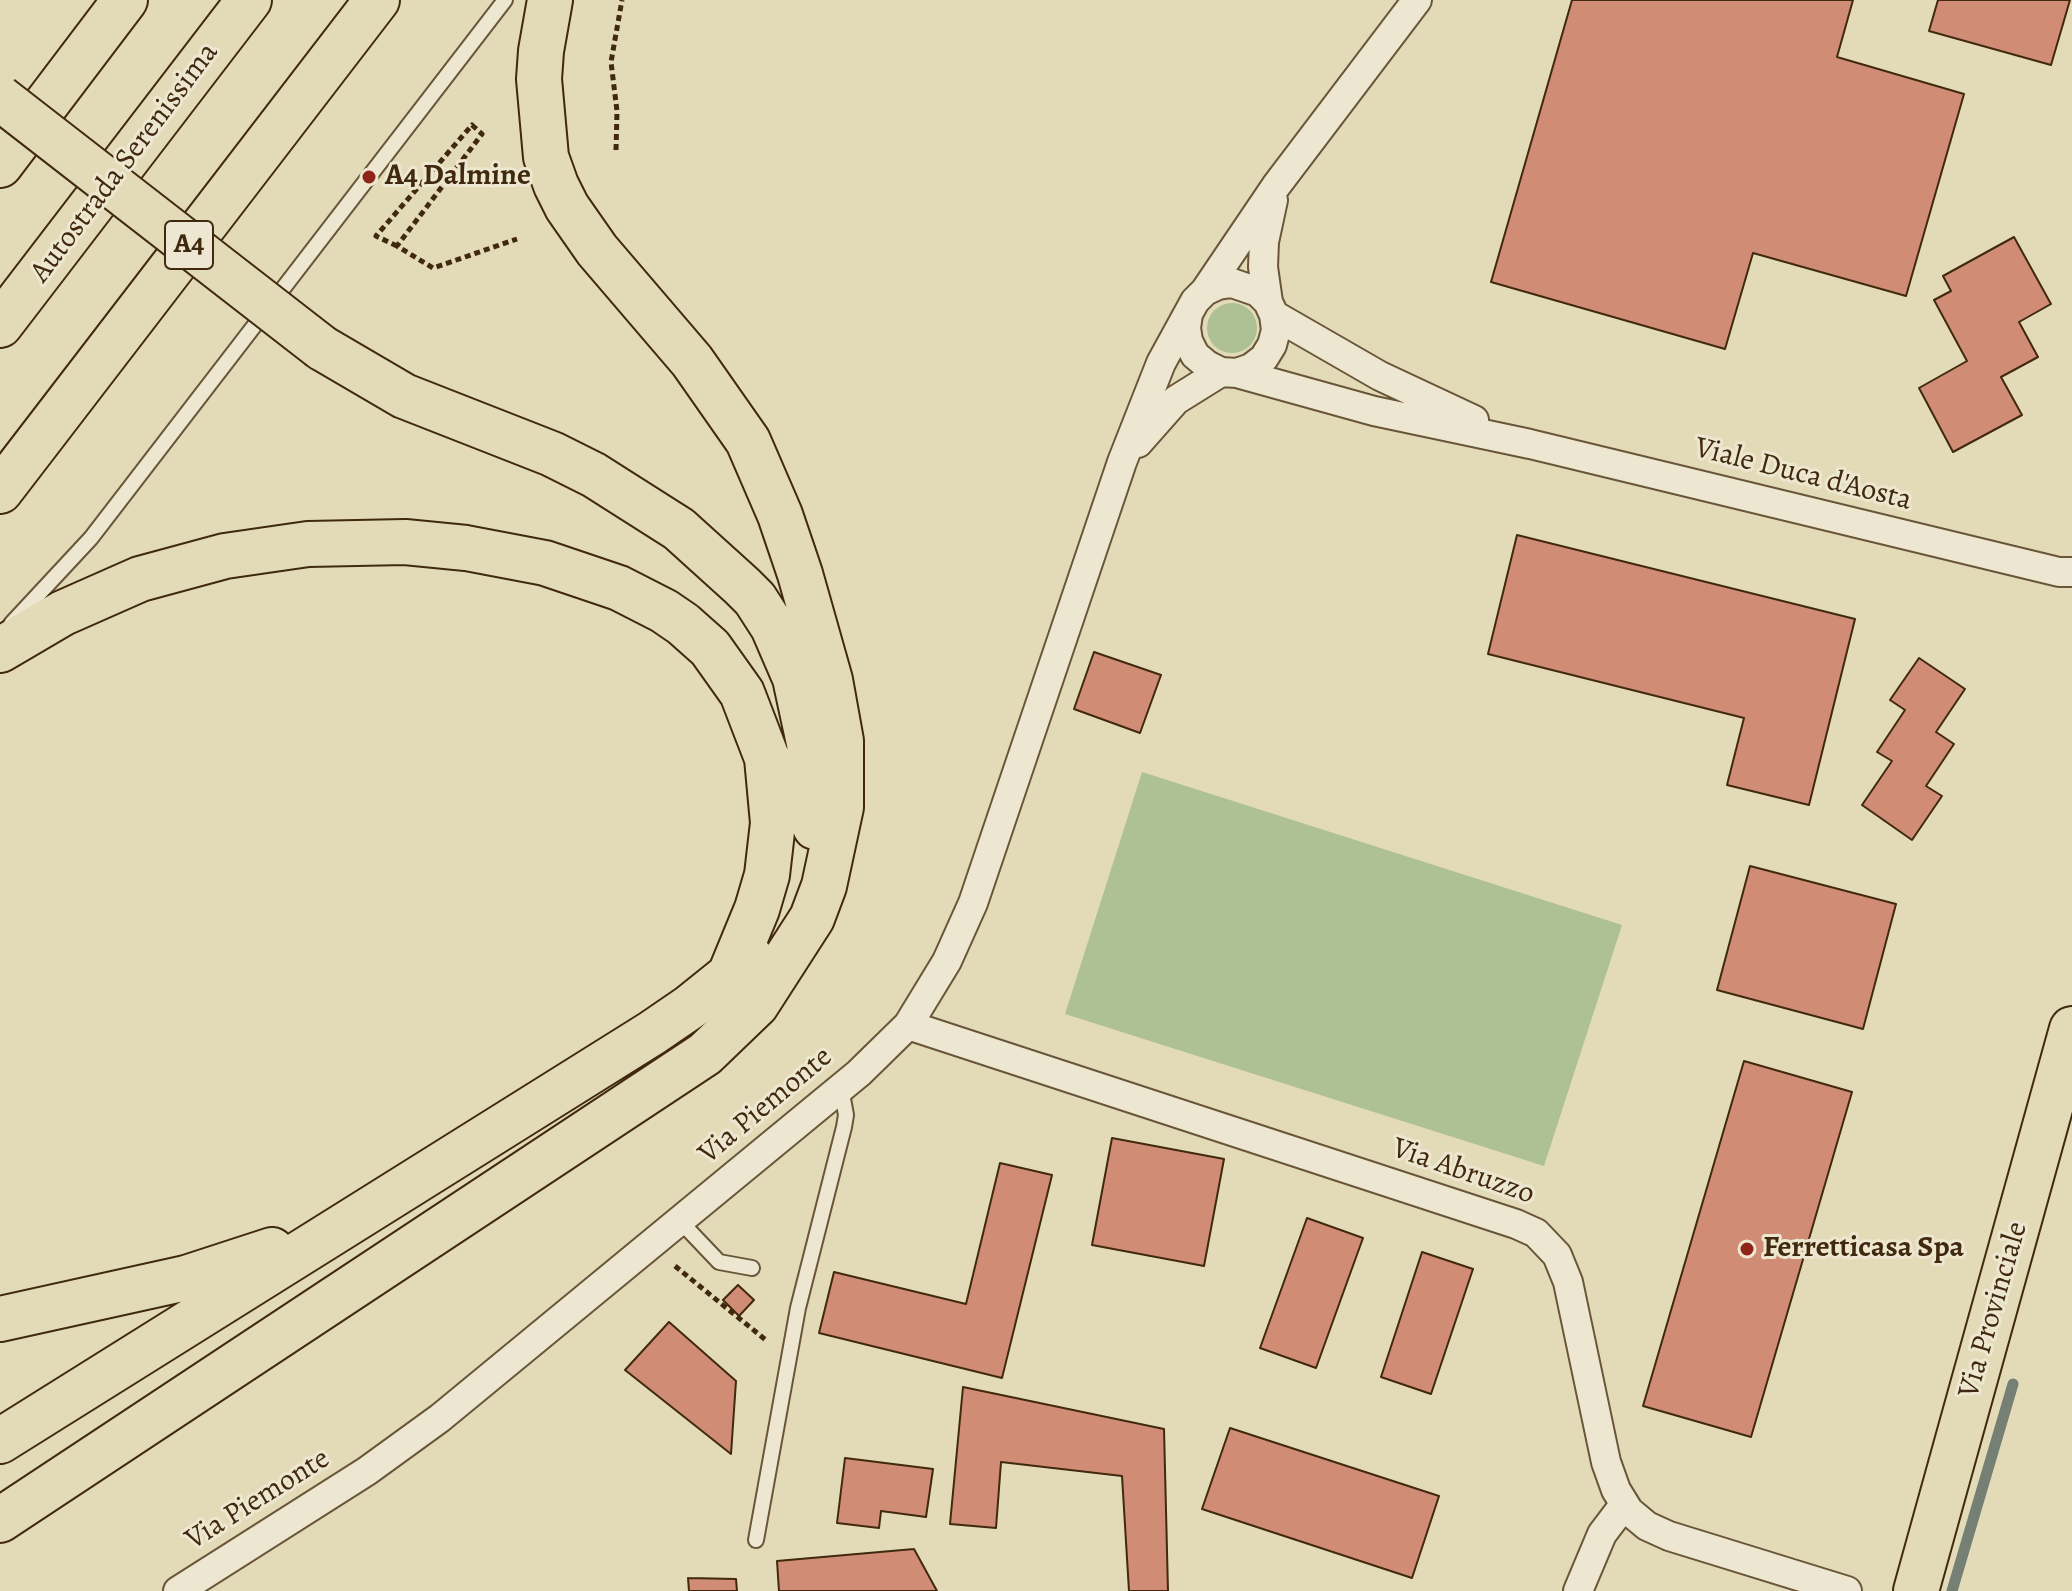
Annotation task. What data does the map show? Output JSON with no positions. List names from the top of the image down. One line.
{"streets":{"main road":["Autostrada Serenissima","A4","Via Provinciale"],"street":["Viale Duca d'Aosta","Via Piemonte","Via Abruzzo"]},"crossings":[["Viale Duca d'Aosta","Via Piemonte"],["Via Piemonte","Via Abruzzo"]],"places":["A4 Dalmine","Ferretticasa Spa"]}
